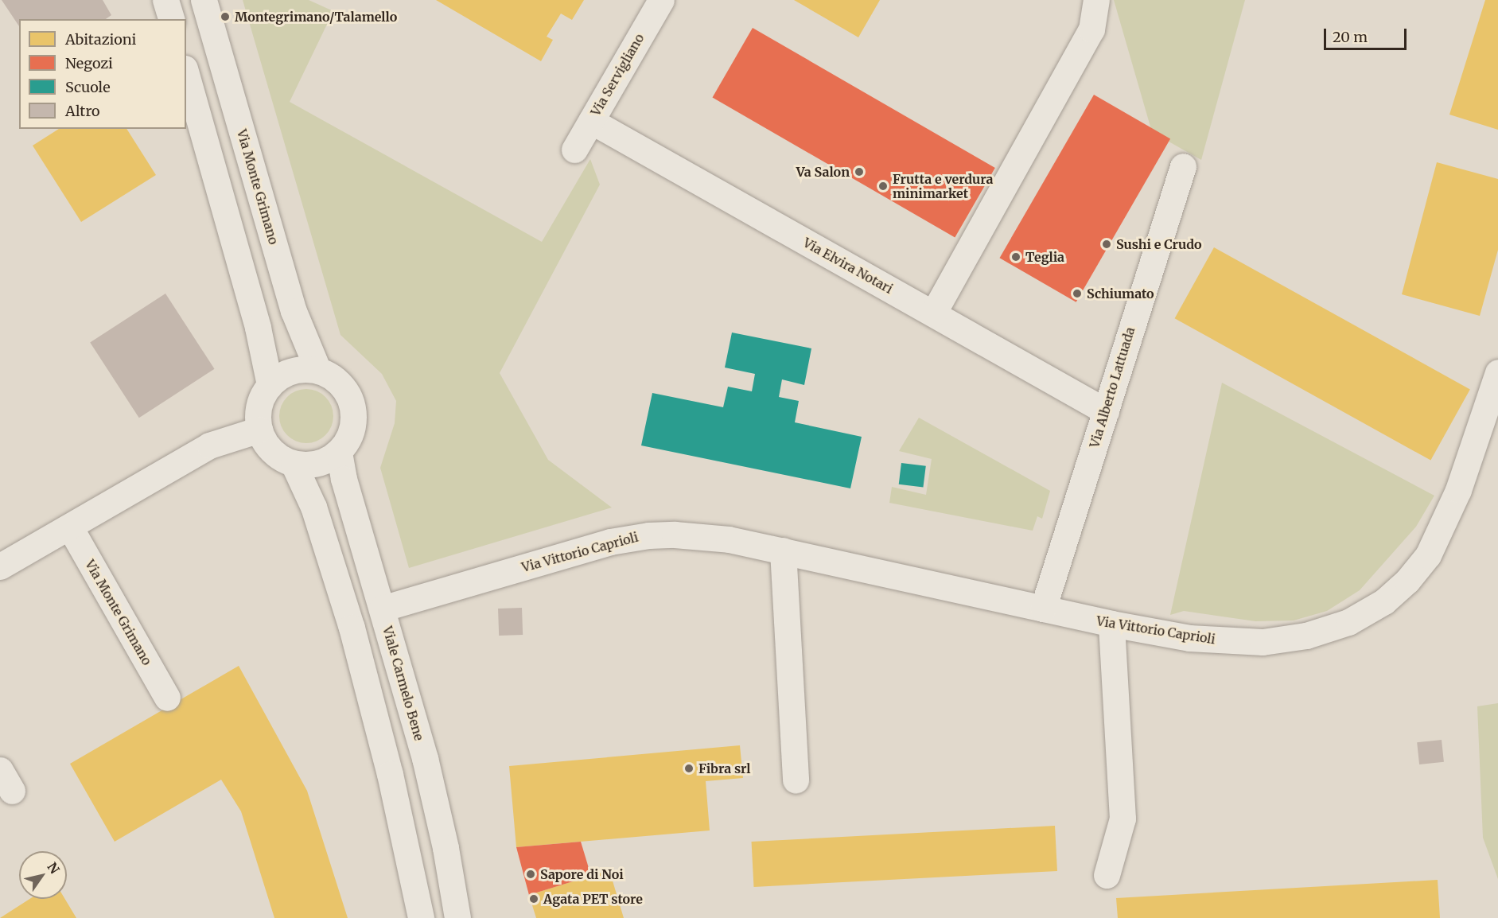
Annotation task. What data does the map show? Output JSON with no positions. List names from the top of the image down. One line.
{"streets":{"street":["Via Servigliano","Via Monte Grimano","Via Elvira Notari","Via Alberto Lattuada","Via Vittorio Caprioli","Viale Carmelo Bene"]},"crossings":[["Via Servigliano","Via Elvira Notari"],["Via Monte Grimano","Viale Carmelo Bene"],["Via Elvira Notari","Via Alberto Lattuada"],["Via Alberto Lattuada","Via Vittorio Caprioli"],["Via Vittorio Caprioli","Viale Carmelo Bene"]],"places":["Montegrimano/Talamello","Va Salon","Frutta e verdura minimarket","Sushi e Crudo","Teglia","Schiumato","Fibra srl","Sapore di Noi","Agata PET store"],"legend":["Abitazioni","Negozi","Scuole","Altro"],"scale_bar":"20 m","north":"top right"}
